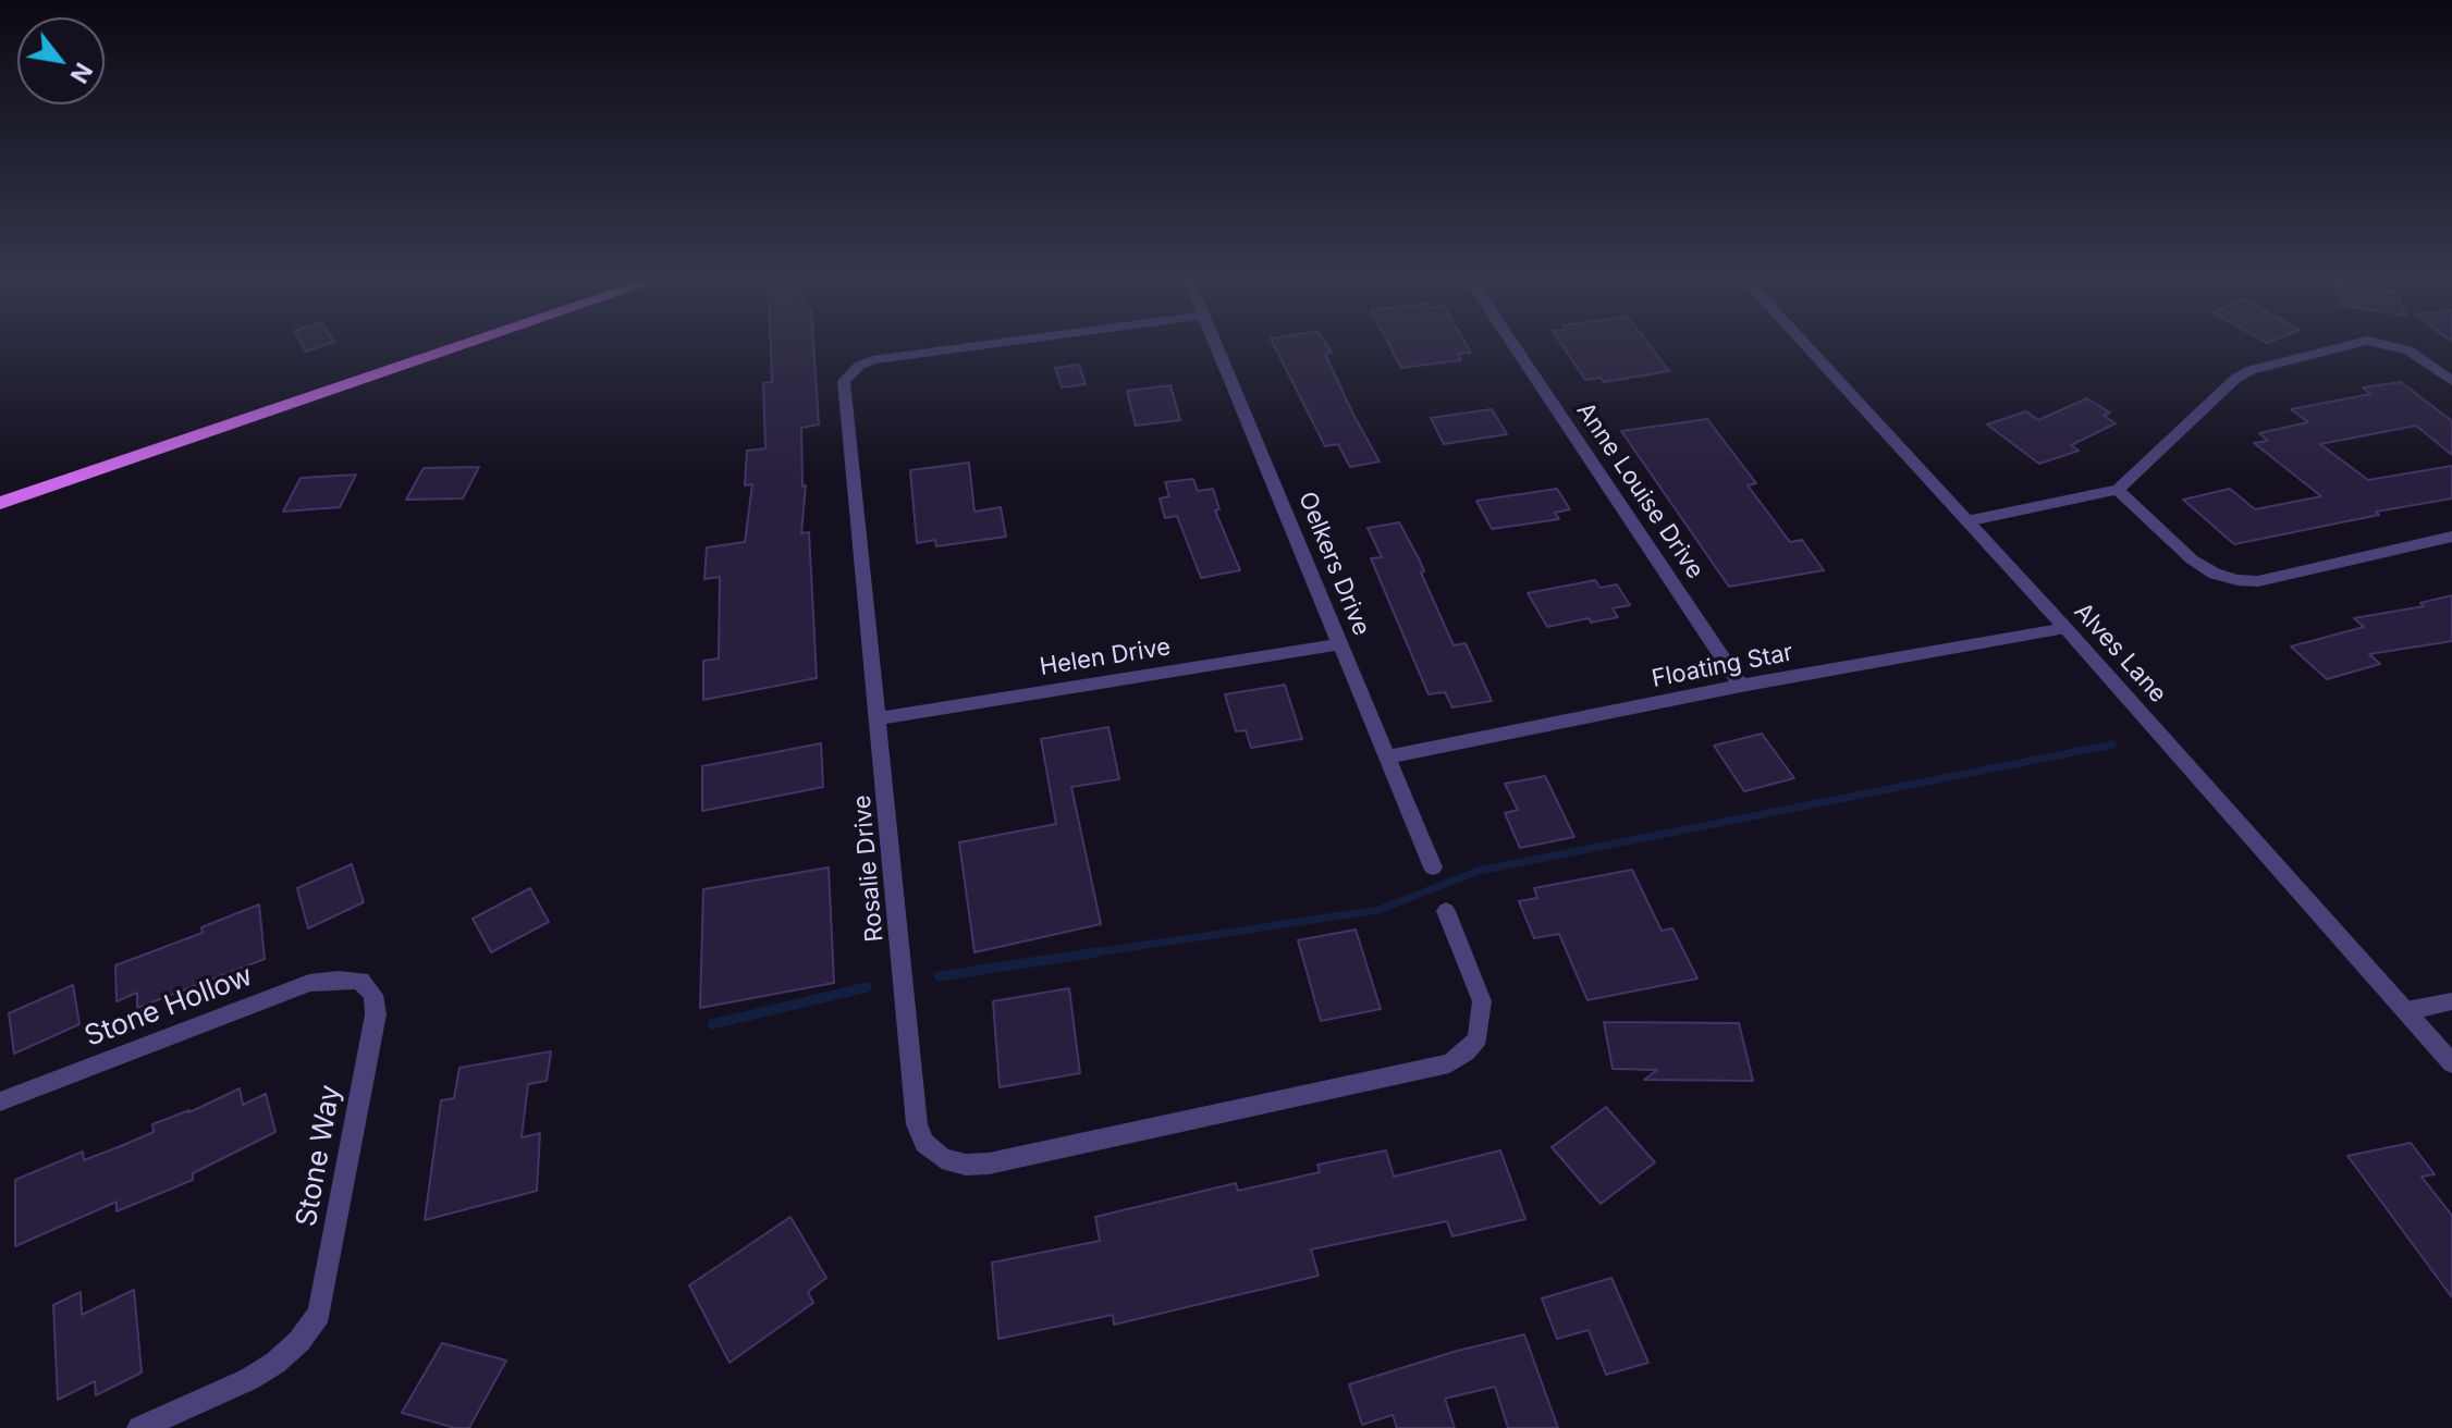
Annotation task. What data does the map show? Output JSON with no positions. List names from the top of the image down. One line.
{"streets":{"street":["Anne Louise Drive","Oelkers Drive","Alves Lane","Helen Drive","Floating Star","Rosalie Drive","Stone Hollow","Stone Way"]},"crossings":[["Anne Louise Drive","Floating Star"],["Oelkers Drive","Helen Drive"],["Oelkers Drive","Floating Star"],["Alves Lane","Floating Star"],["Helen Drive","Rosalie Drive"],["Stone Hollow","Stone Way"]],"north":"bottom right"}
